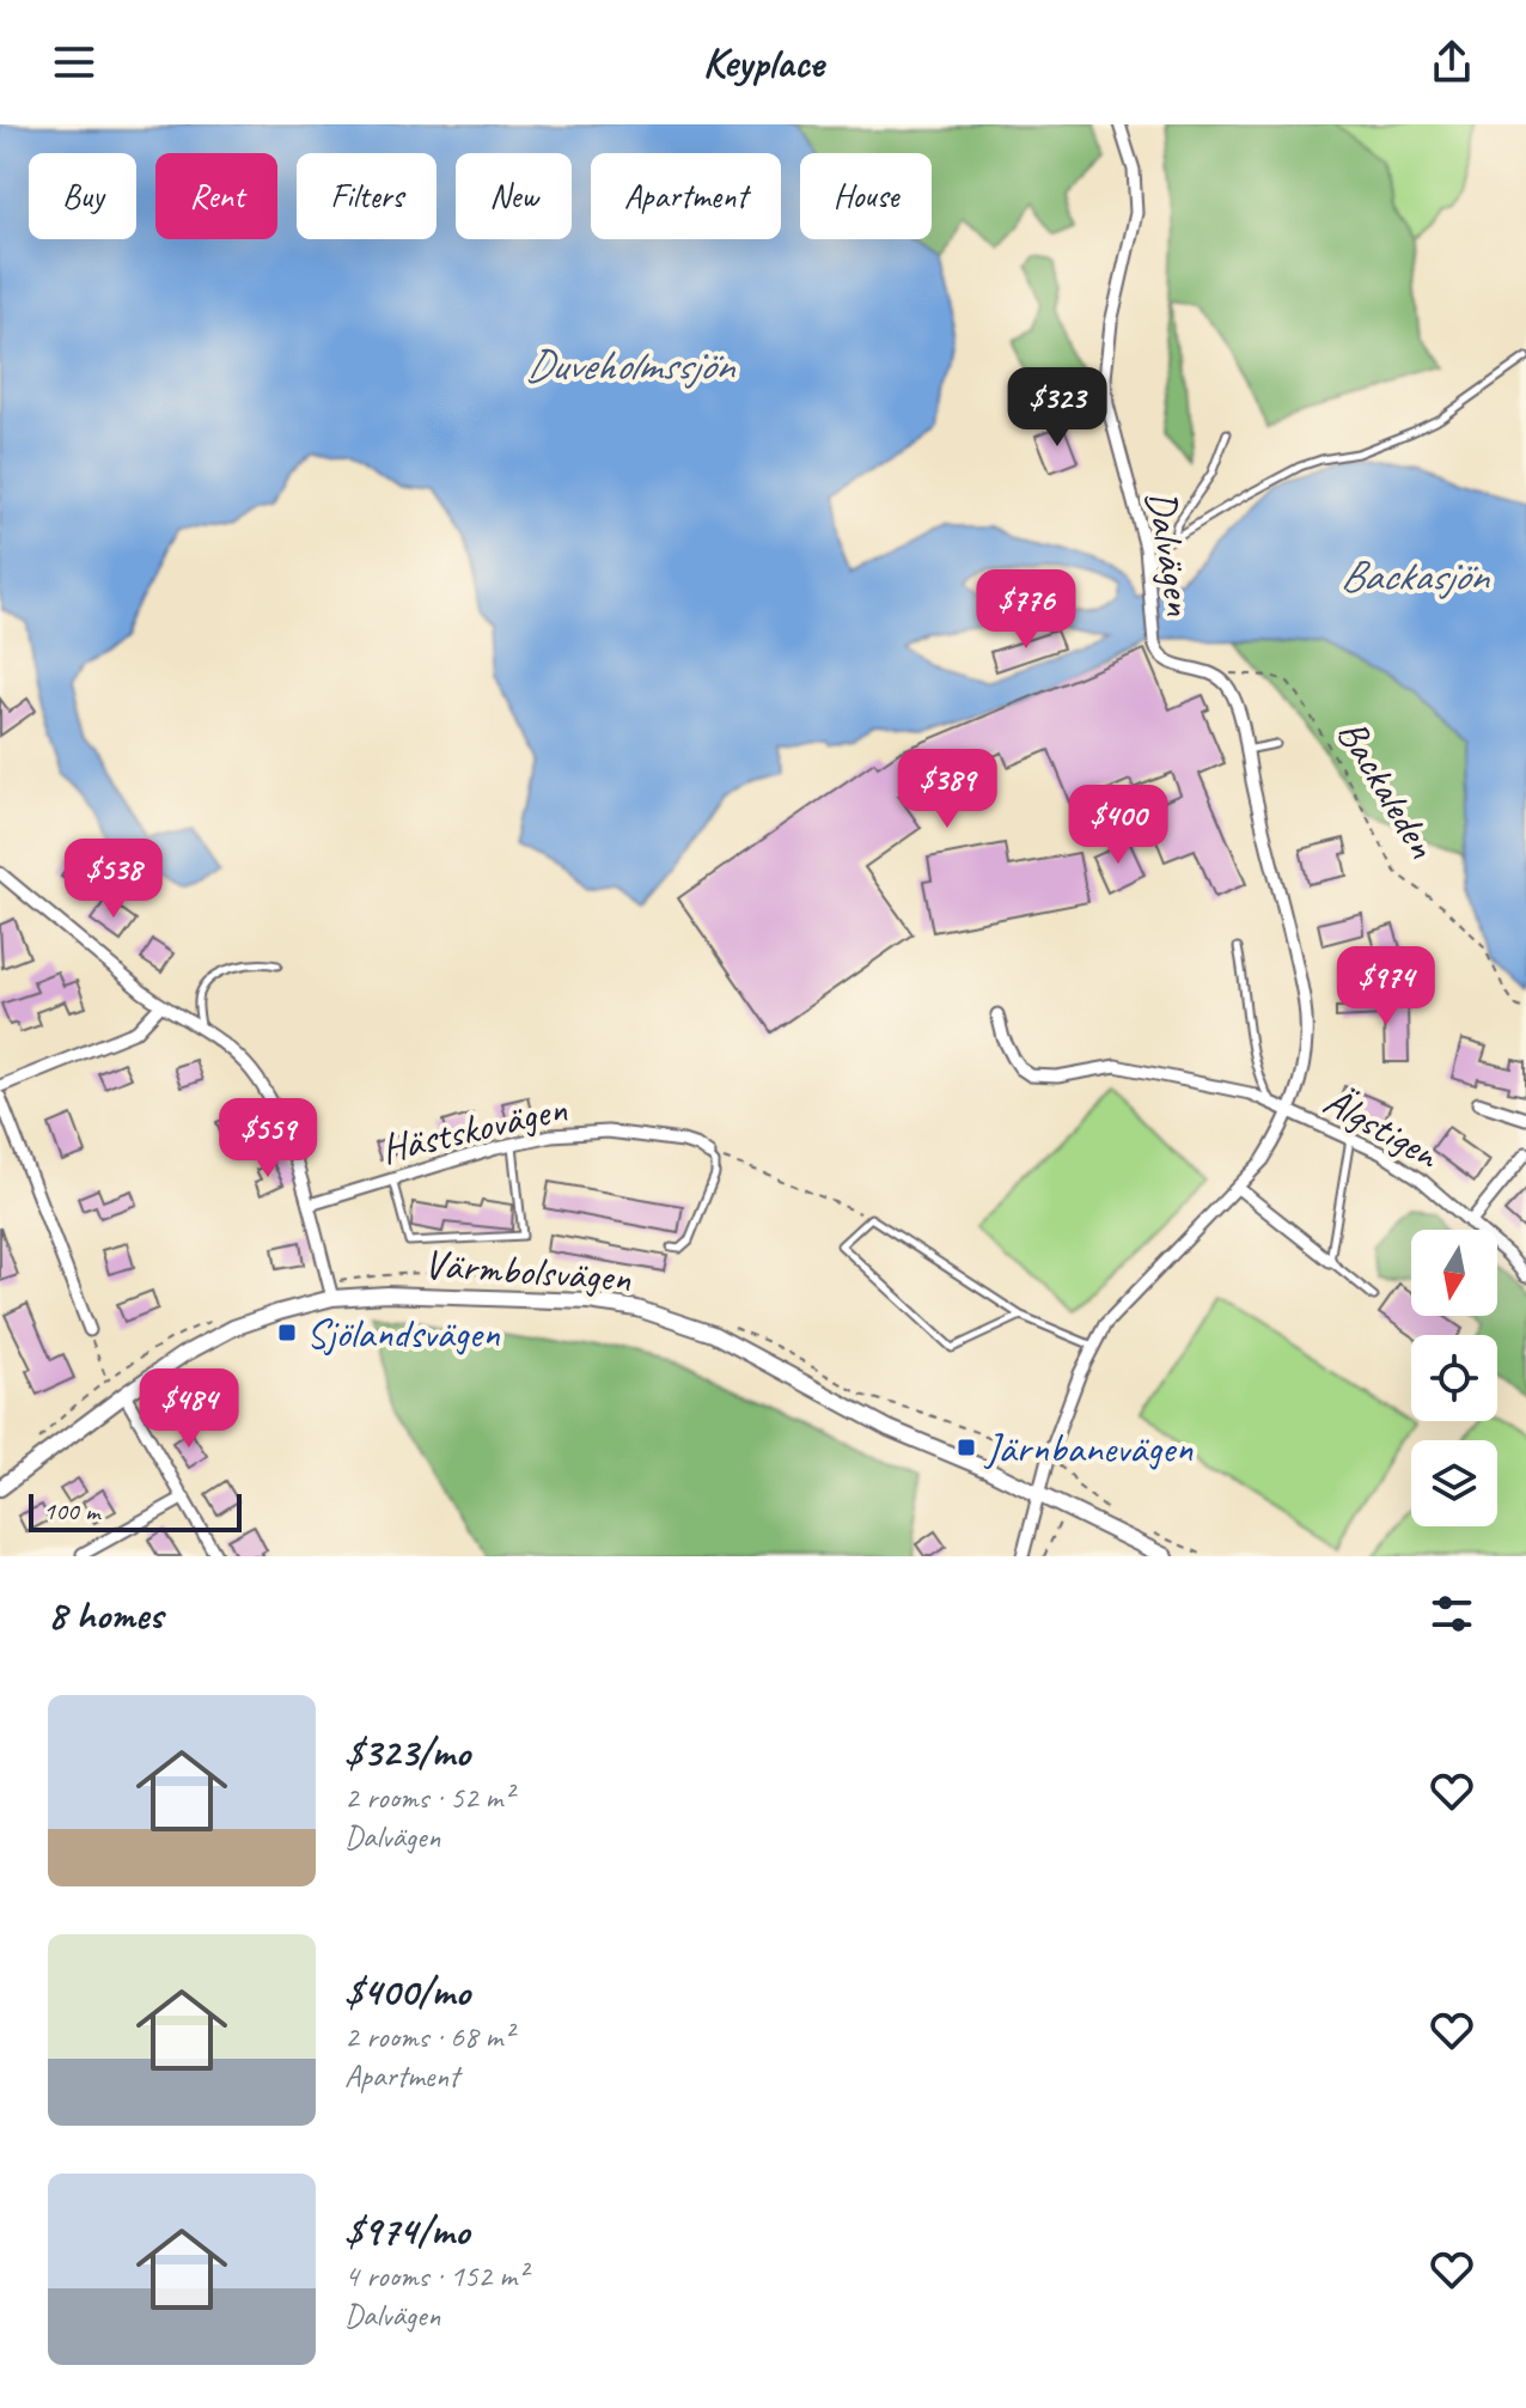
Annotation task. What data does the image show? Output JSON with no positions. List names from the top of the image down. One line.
{"streets":{"street":["Dalvägen","Älgstigen","Hästskovägen","Värmbolsvägen"],"path":["Backaleden"]},"crossings":[["Dalvägen","Backaleden"]],"water":["Duveholmssjön","Backasjön"],"places":{"transit":["Sjölandsvägen","Järnbanevägen"]},"scale_bar":"100 m","north":"bottom","page":{"header":"Keyplace","chip":["Buy","Rent","Filters","New","Apartment","House"],"price":["$323","$776","$389","$400","$538","$974","$559","$484"],"scale":"100 m","heading":"8 homes","list":[{"name":"$323/mo","note":"2 rooms · 52 m² · Dalvägen"},{"name":"$400/mo","note":"2 rooms · 68 m² · Apartment"},{"name":"$974/mo","note":"4 rooms · 152 m² · Dalvägen"}]}}
